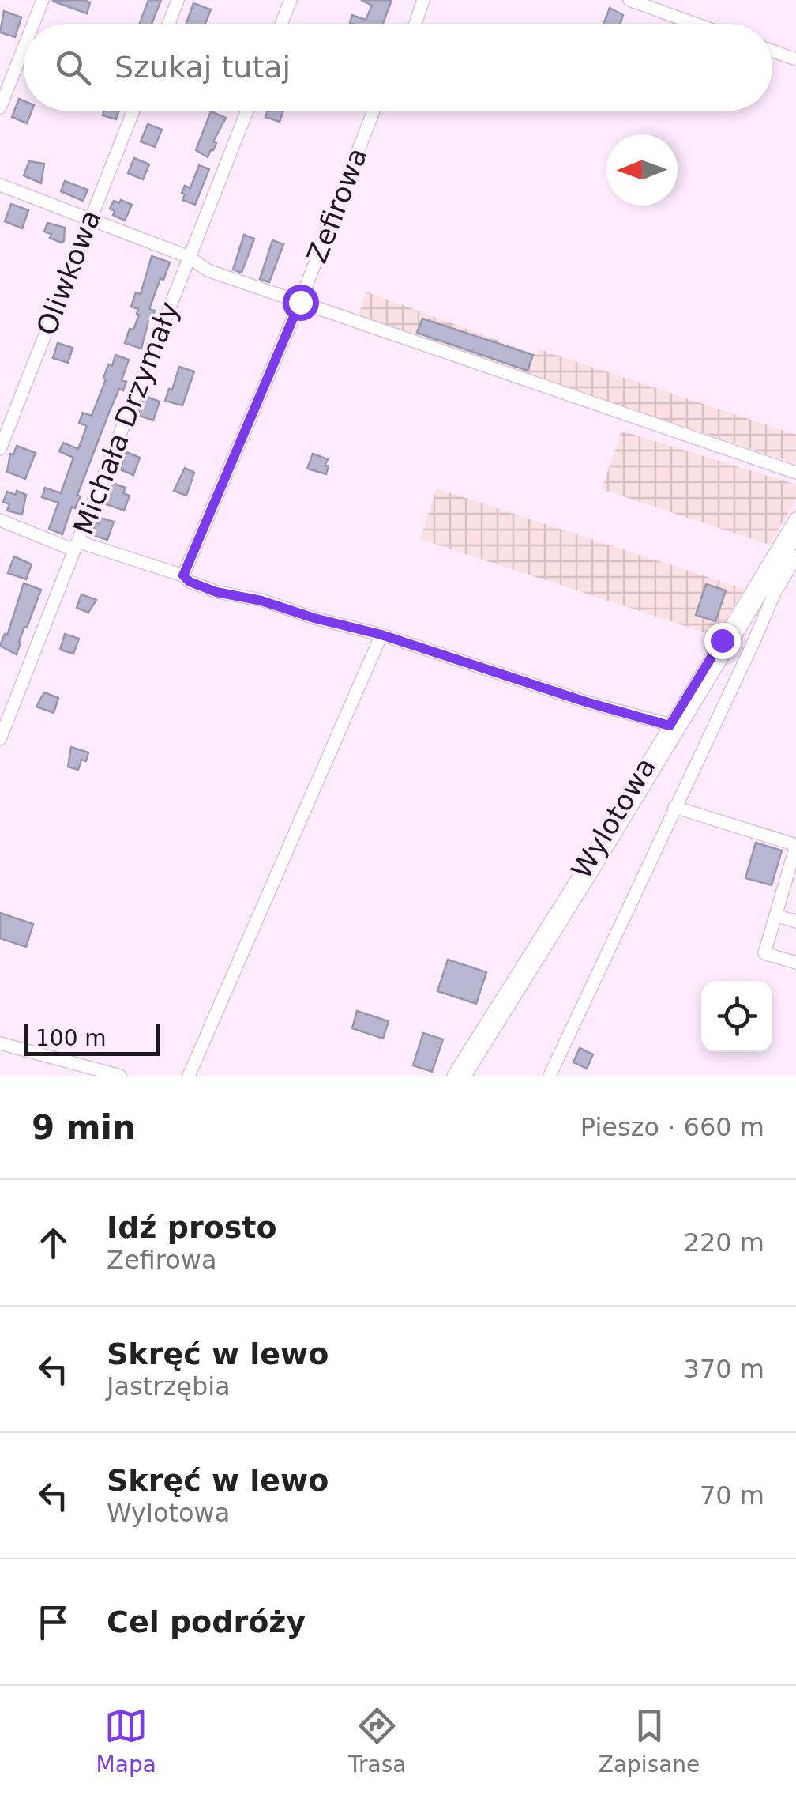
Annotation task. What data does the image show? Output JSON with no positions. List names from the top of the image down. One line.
{"streets":{"street":["Zefirowa","Oliwkowa","Michała Drzymały","Wylotowa"]},"scale_bar":"100 m","north":"left","page":{"search":"Szukaj tutaj","scale":"100 m","heading":["9 min","Pieszo · 660 m"],"list":[["Idź prosto","Zefirowa","220 m"],["Skręć w lewo","Jastrzębia","370 m"],["Skręć w lewo","Wylotowa","70 m"],"Cel podróży"],"nav":["Mapa","Trasa","Zapisane"]}}
